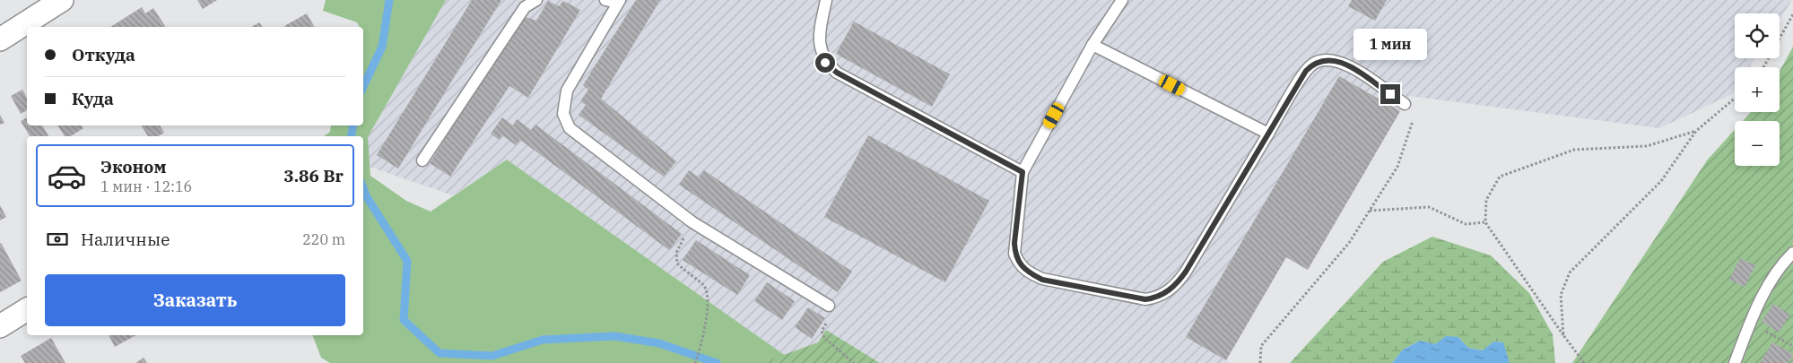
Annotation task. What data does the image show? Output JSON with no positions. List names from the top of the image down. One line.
{"page":{"map_buttons":["+","−"],"banner":["Откуда","Куда"],"bubble":"1 мин","list":[{"name":"Эконом","note":"1 мин · 12:16","value":"3.86 Br"}],"pay":["Наличные","220 m"],"buttons":"Заказать"}}
